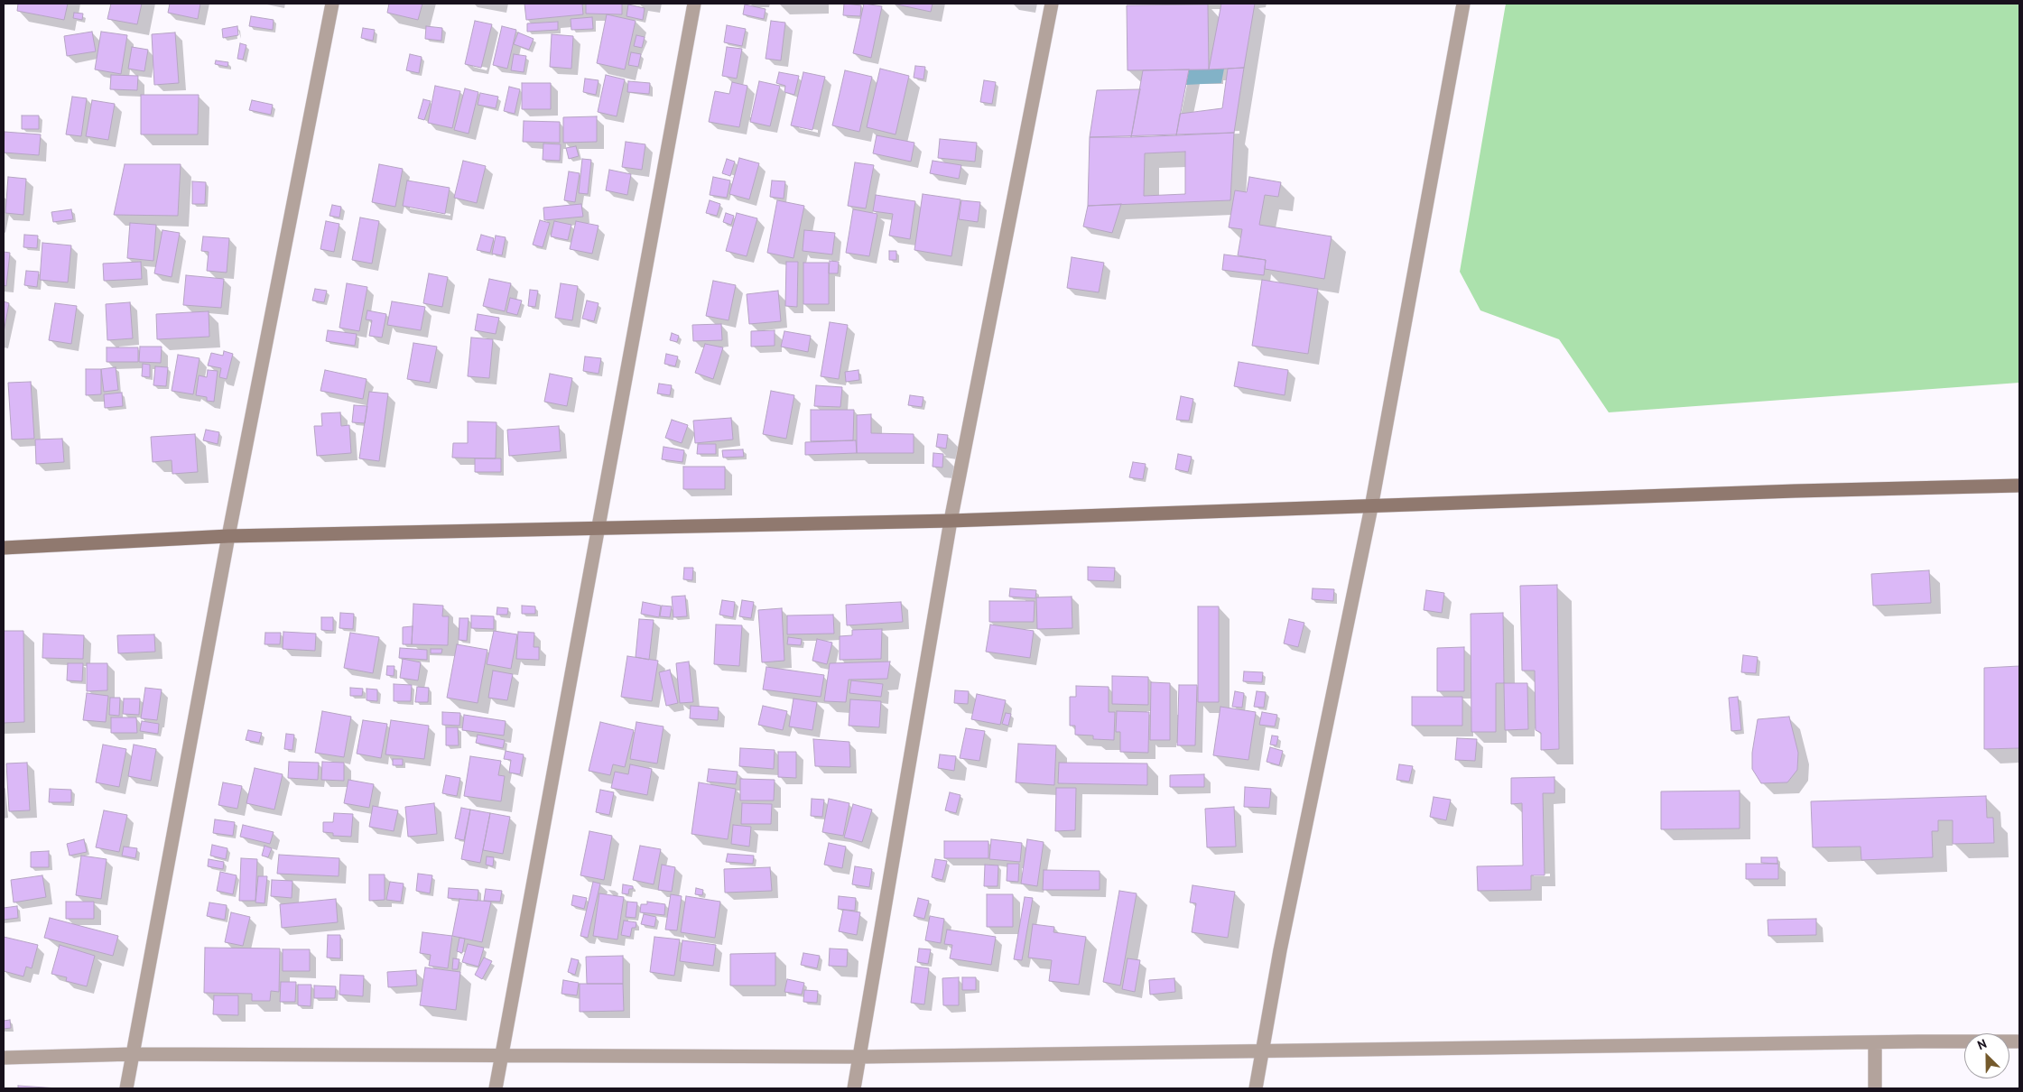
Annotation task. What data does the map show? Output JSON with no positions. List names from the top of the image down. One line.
{"north":"top left"}
